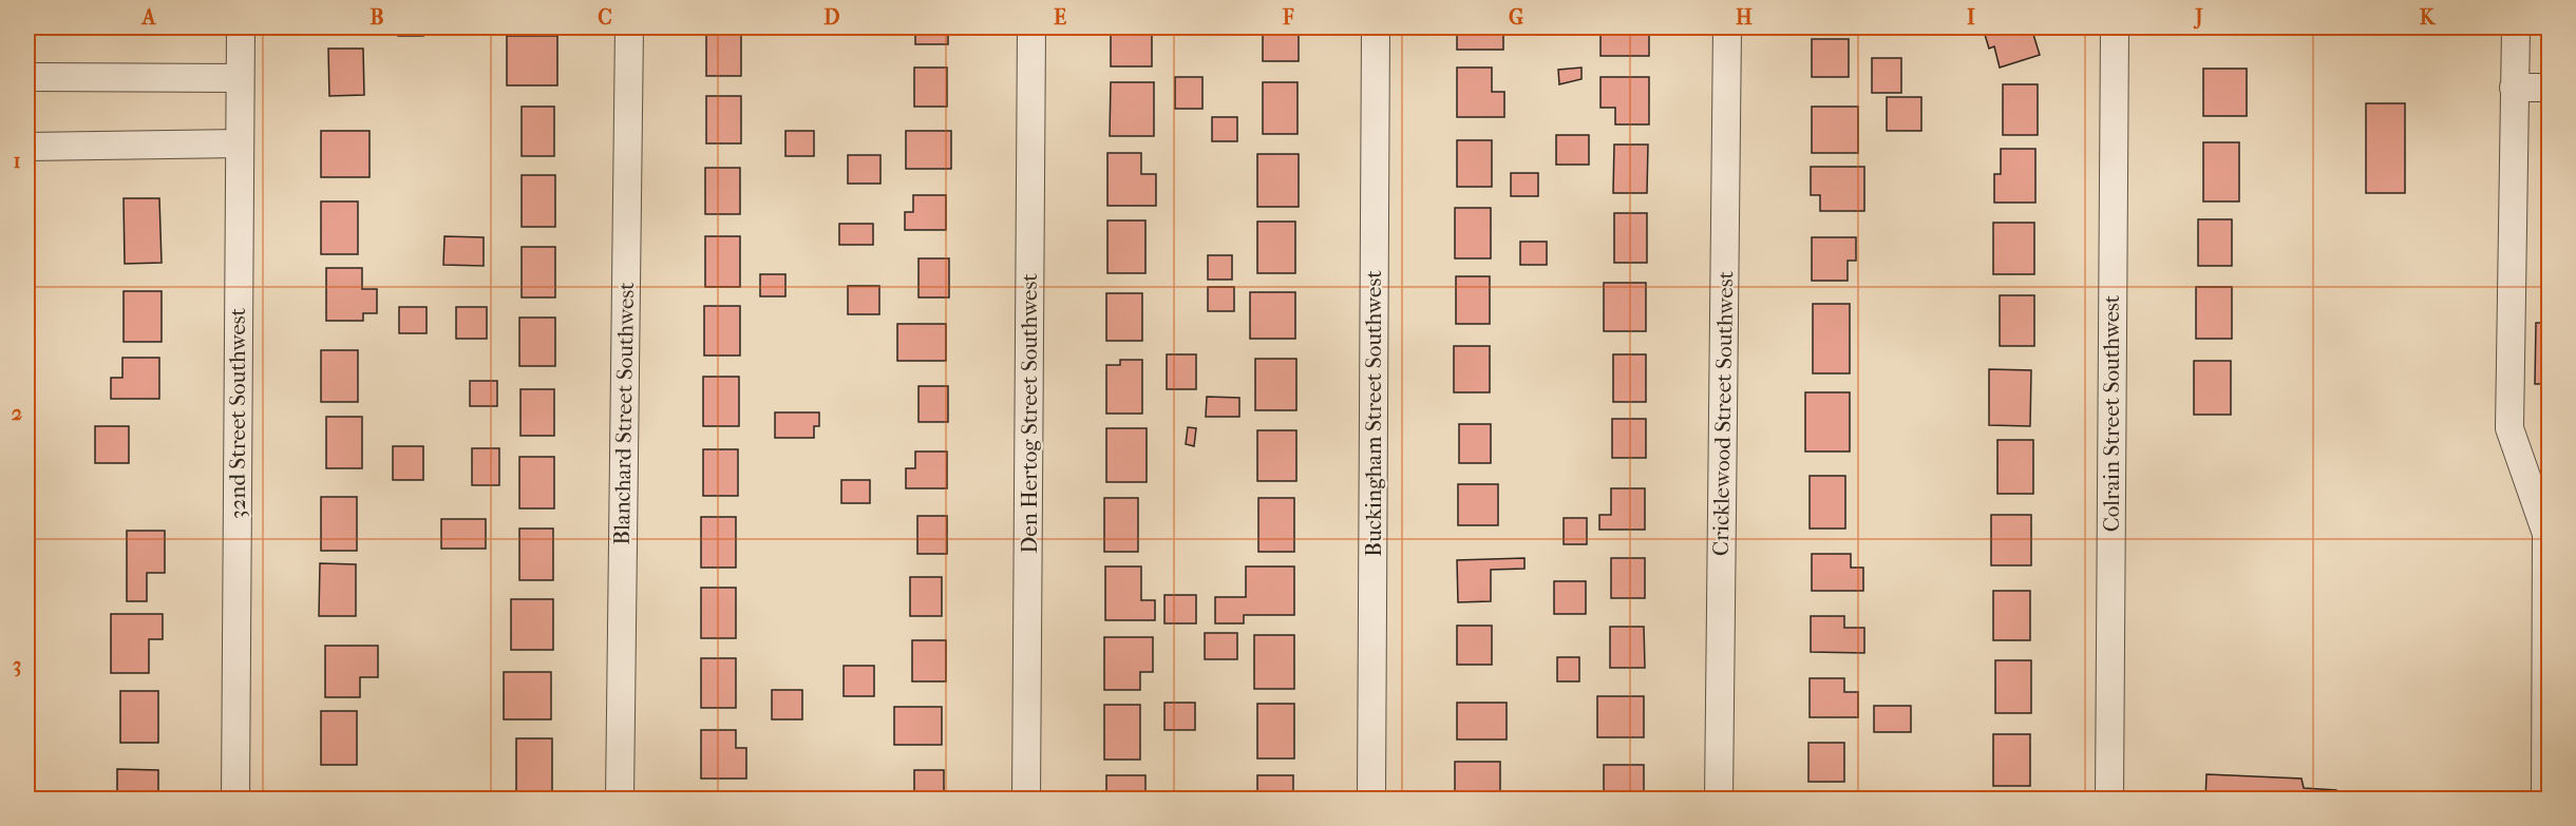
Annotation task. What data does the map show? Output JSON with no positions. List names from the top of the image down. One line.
{"streets":{"street":["32nd Street Southwest","Blanchard Street Southwest","Den Hertog Street Southwest","Buckingham Street Southwest","Cricklewood Street Southwest","Colrain Street Southwest"]},"grid":{"columns":["A","B","C","D","E","F","G","H","I","J","K"],"rows":["1","2","3"]}}
